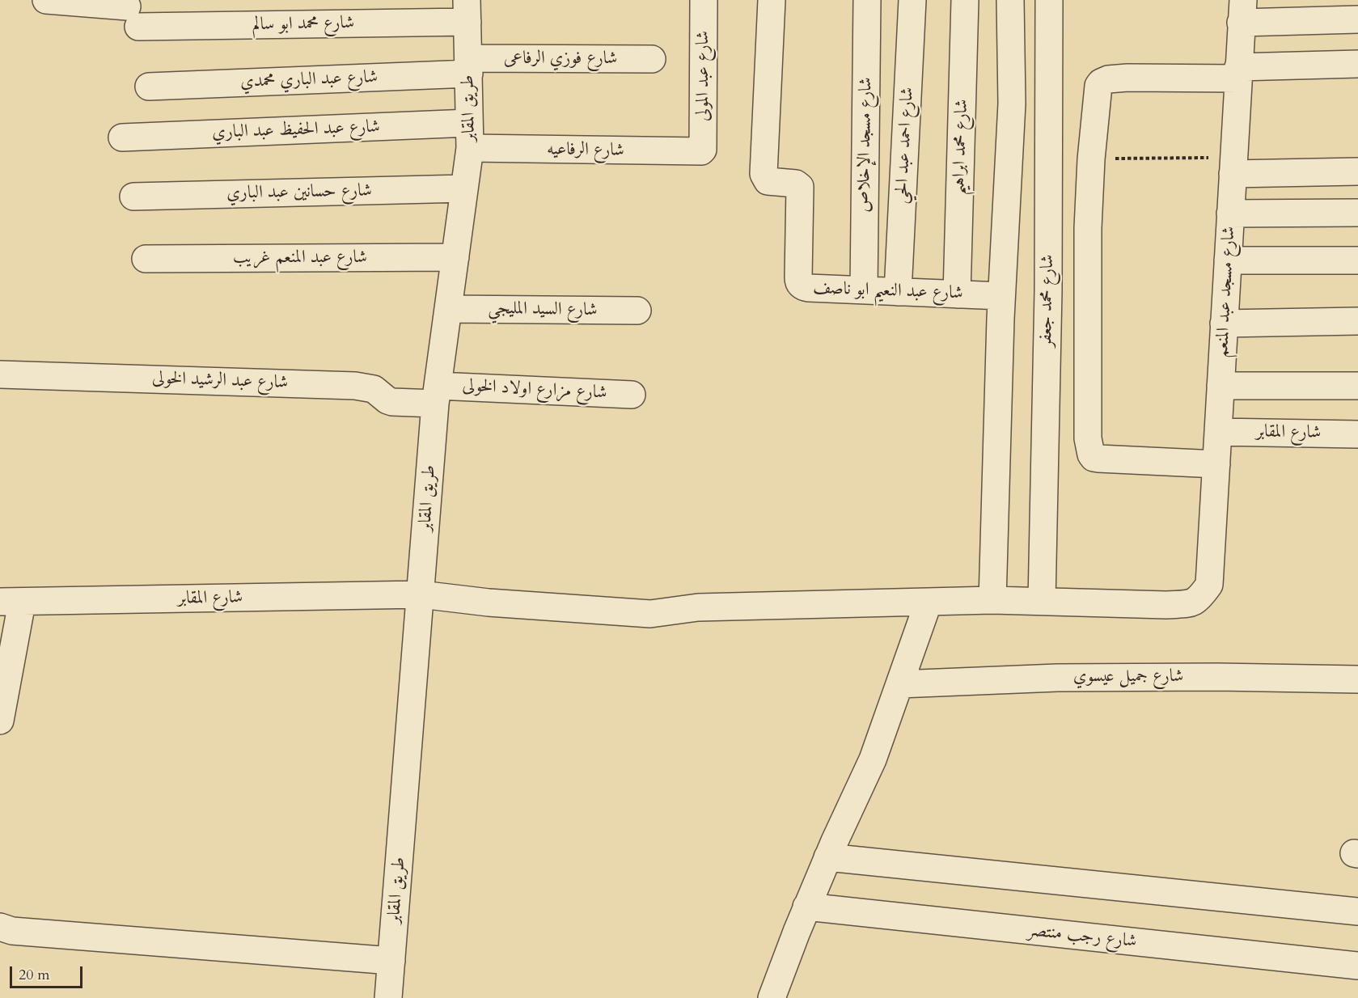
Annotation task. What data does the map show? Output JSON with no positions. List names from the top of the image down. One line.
{"streets":{"street":["شارع محمد ابو سالم","شارع فوزي الرفاعى","شارع عبد المولى","شارع عبد الباري محمدي","طريق المقابر","شارع عبد الحفيظ عبد الباري","شارع مسجد الإخلاص","شارع احمد عبد الحي","شارع محمد ابراهيم","شارع الرفاعيه","شارع حسانين عبد الباري","شارع عبد المنعم غريب","شارع عبد النعيم ابو ناصف","شارع مسجد عبد المنعم","شارع محمد جعفر","شارع السيد المليجي","شارع عبد الرشيد الخولى","شارع مزارع اولاد الخولى","شارع المقابر","شارع جميل عيسوي","شارع رجب منتصر"]},"crossings":[["شارع محمد ابو سالم","طريق المقابر"],["شارع فوزي الرفاعى","شارع عبد الباري محمدي"],["شارع فوزي الرفاعى","طريق المقابر"],["شارع عبد المولى","شارع الرفاعيه"],["شارع عبد الباري محمدي","طريق المقابر"],["طريق المقابر","شارع عبد الحفيظ عبد الباري"],["طريق المقابر","شارع الرفاعيه"],["طريق المقابر","شارع حسانين عبد الباري"],["طريق المقابر","شارع عبد المنعم غريب"],["طريق المقابر","شارع السيد المليجي"],["طريق المقابر","شارع عبد الرشيد الخولى"],["طريق المقابر","شارع مزارع اولاد الخولى"],["طريق المقابر","شارع المقابر"],["شارع عبد الحفيظ عبد الباري","شارع الرفاعيه"],["شارع مسجد الإخلاص","شارع عبد النعيم ابو ناصف"],["شارع احمد عبد الحي","شارع عبد النعيم ابو ناصف"],["شارع محمد ابراهيم","شارع عبد النعيم ابو ناصف"],["شارع مسجد عبد المنعم","شارع المقابر"],["شارع محمد جعفر","شارع المقابر"],["شارع عبد الرشيد الخولى","شارع مزارع اولاد الخولى"]],"scale_bar":"20 m"}
